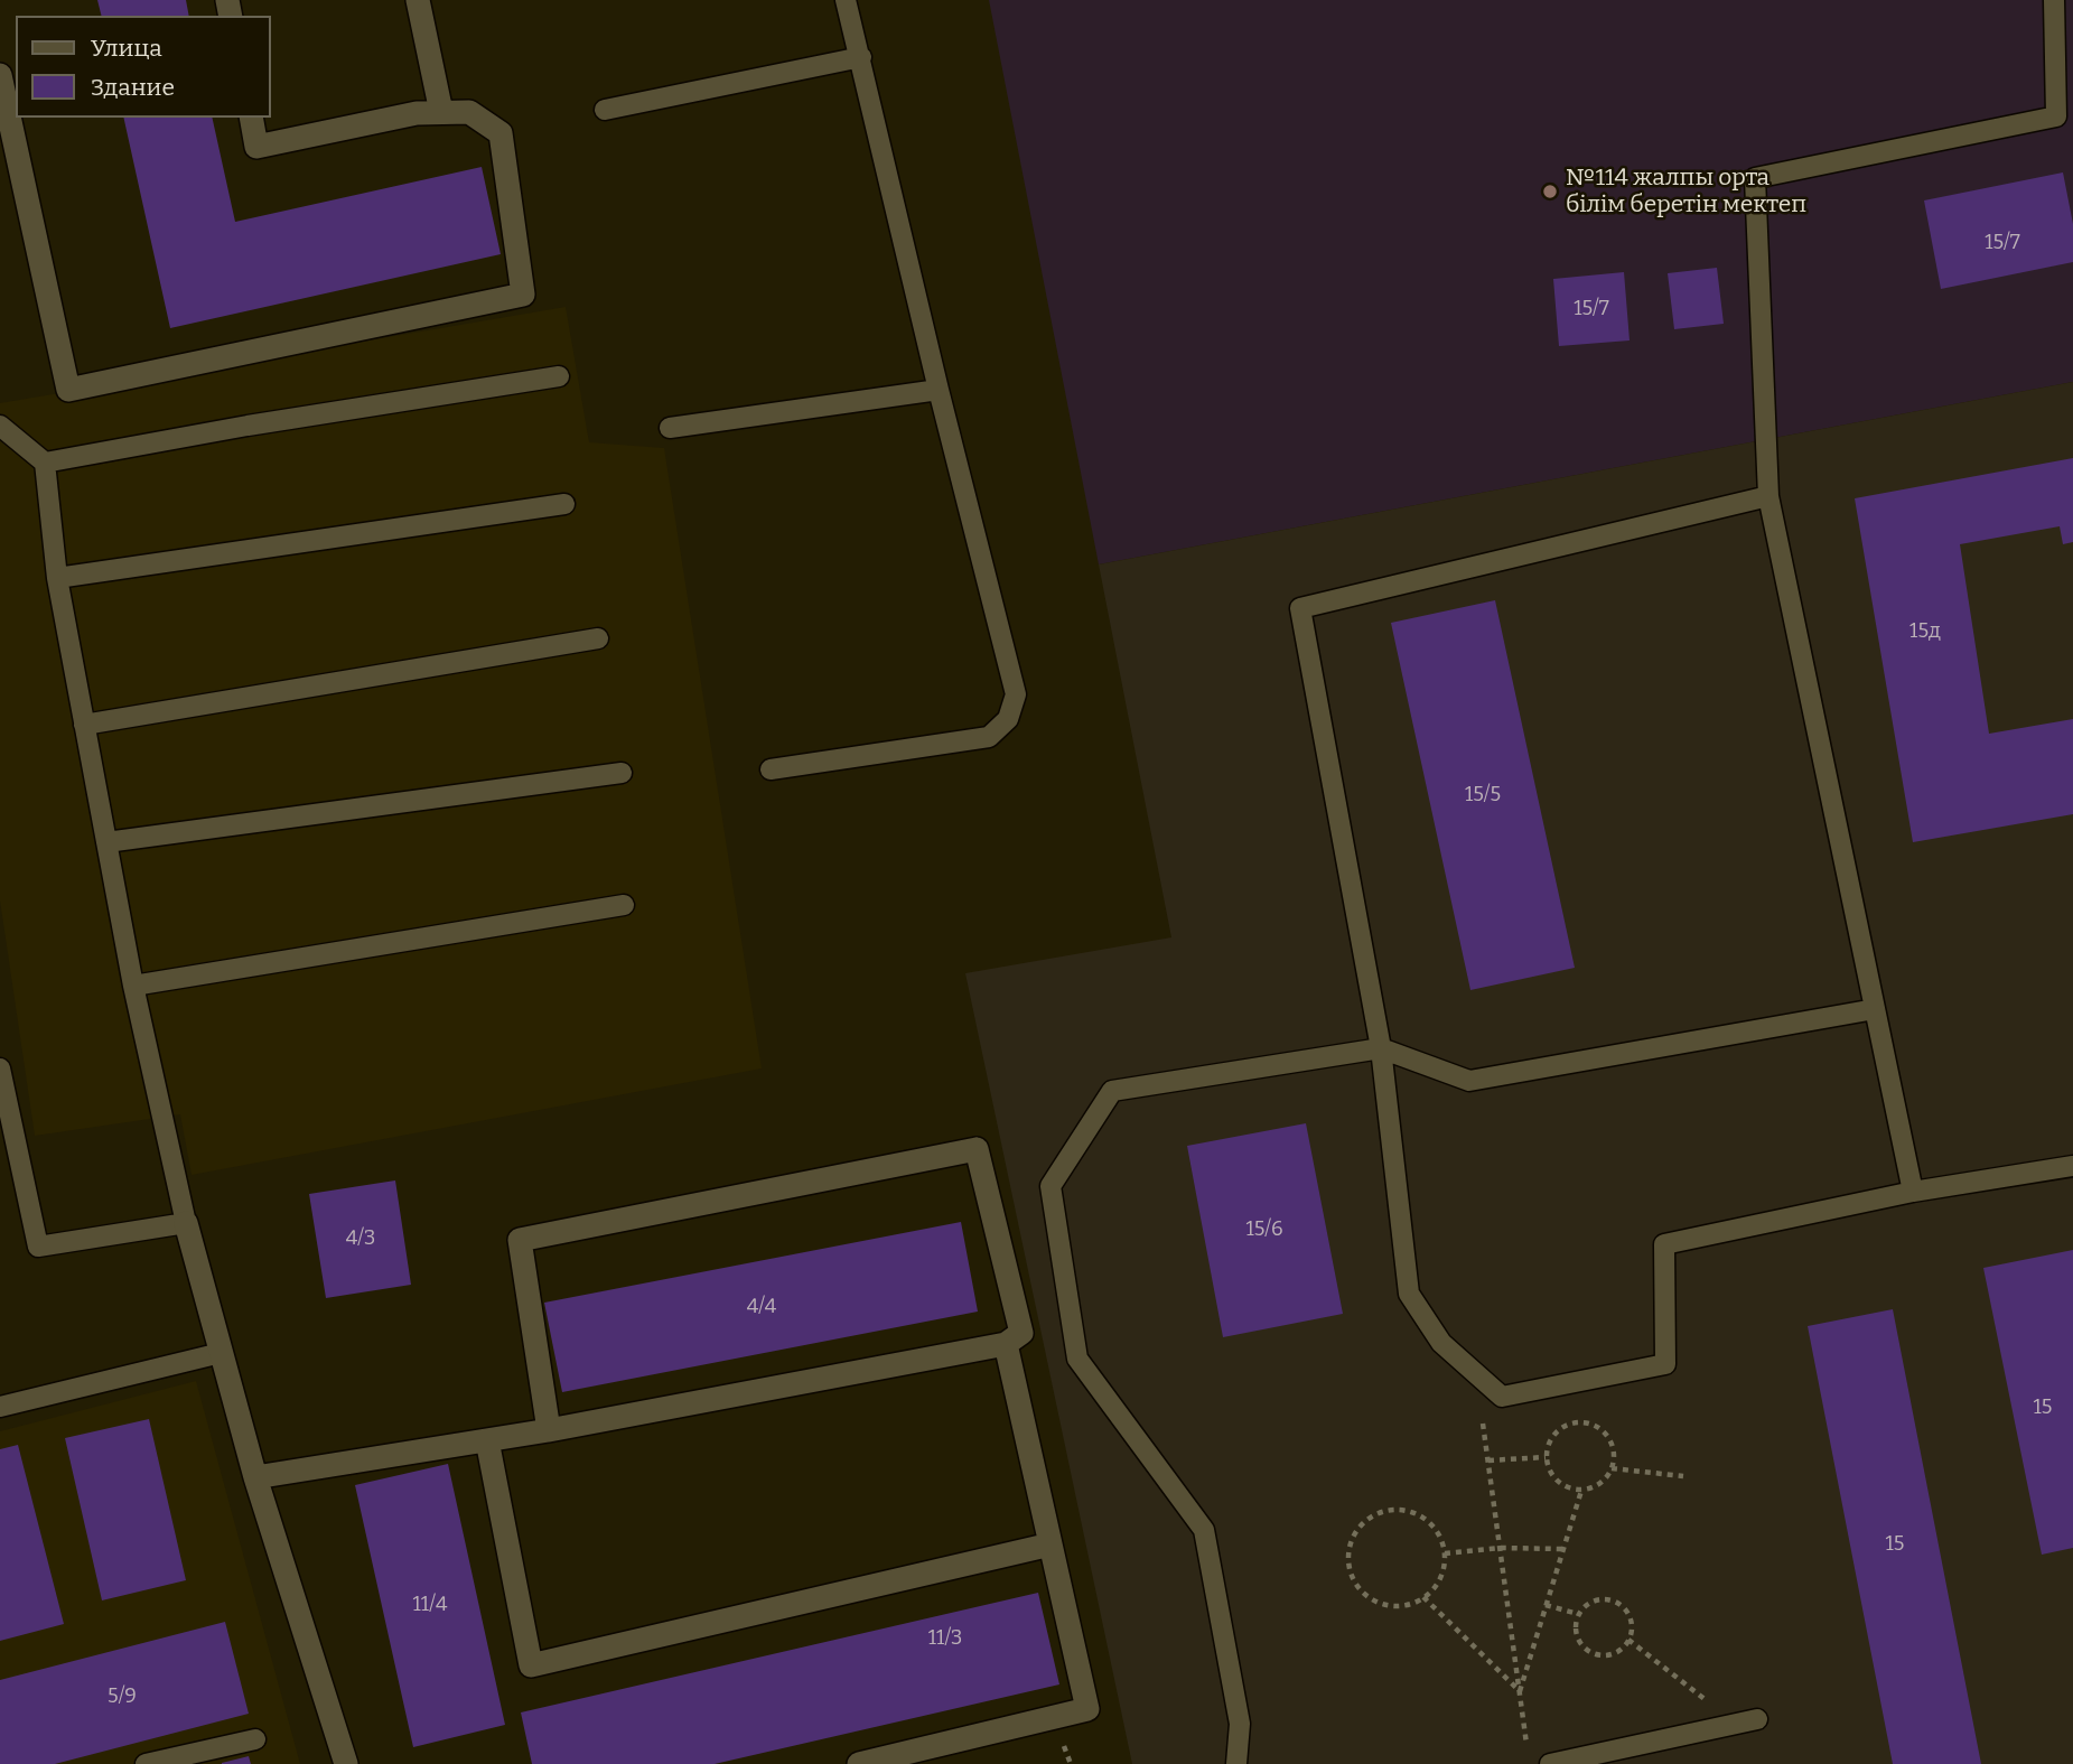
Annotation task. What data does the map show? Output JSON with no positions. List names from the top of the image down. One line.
{"places":["№114 жалпы орта білім беретін мектеп"],"house_numbers":["15/7","15/7","15д","15/5","15/6","4/3","4/4","15","15","11/4","11/3","5/9"],"legend":["Улица","Здание"]}
